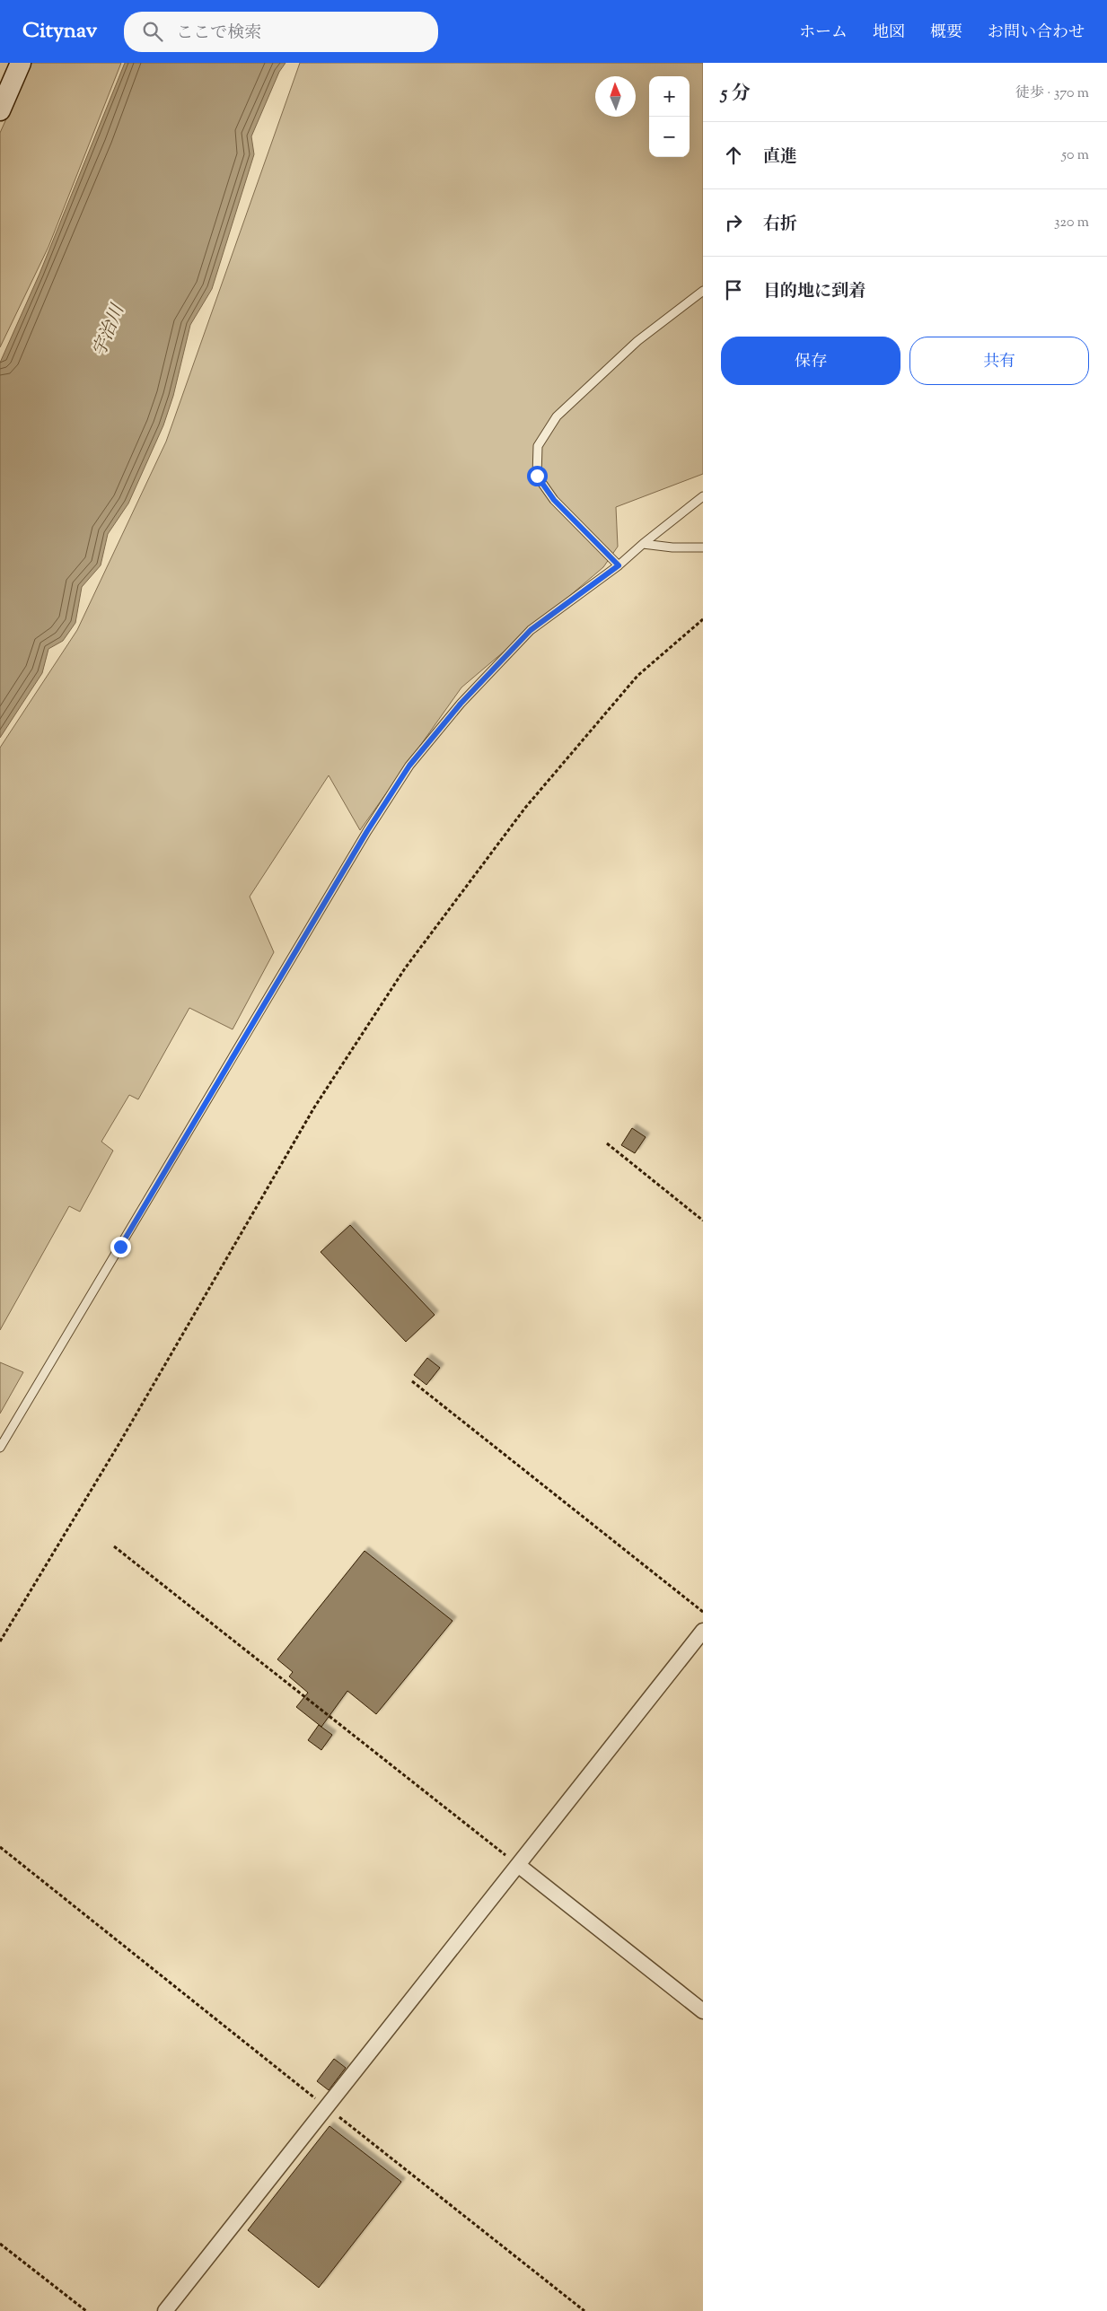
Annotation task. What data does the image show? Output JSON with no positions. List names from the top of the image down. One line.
{"water":["宇治川"],"north":"top","page":{"header":"Citynav","search":"ここで検索","nav":["ホーム","地図","概要","お問い合わせ"],"heading":["5 分","徒歩 · 370 m"],"map_buttons":["+","−"],"list":[["直進","50 m"],["右折","320 m"],"目的地に到着"],"buttons":["保存","共有"]}}
